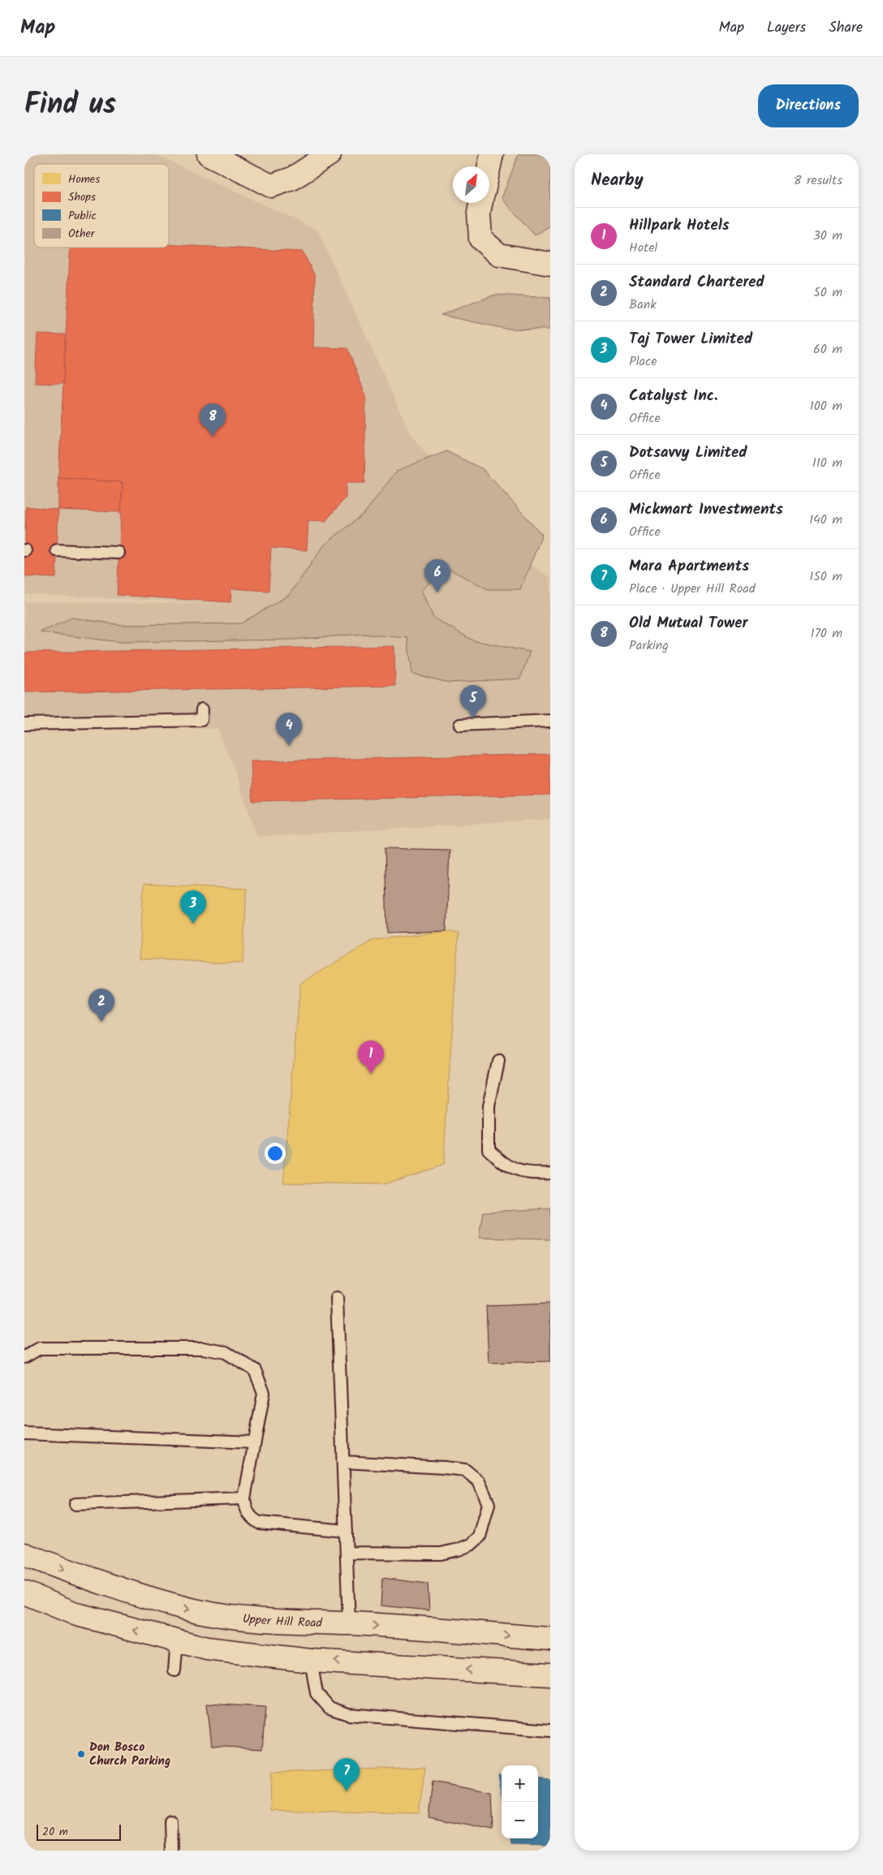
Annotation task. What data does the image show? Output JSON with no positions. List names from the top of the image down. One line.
{"streets":{"street":["Upper Hill Road"]},"places":["Don Bosco Church Parking"],"legend":["Homes","Shops","Public","Other"],"scale_bar":"20 m","north":"top right","page":{"header":"Map","nav":["Map","Layers","Share"],"title":"Find us","buttons":"Directions","heading":["Nearby","8 results"],"list":[{"mark":"1","name":"Hillpark Hotels","note":"Hotel","value":"30 m"},{"mark":"2","name":"Standard Chartered","note":"Bank","value":"50 m"},{"mark":"3","name":"Taj Tower Limited","note":"Place","value":"60 m"},{"mark":"4","name":"Catalyst Inc.","note":"Office","value":"100 m"},{"mark":"5","name":"Dotsavvy Limited","note":"Office","value":"110 m"},{"mark":"6","name":"Mickmart Investments","note":"Office","value":"140 m"},{"mark":"7","name":"Mara Apartments","note":"Place · Upper Hill Road","value":"150 m"},{"mark":"8","name":"Old Mutual Tower","note":"Parking","value":"170 m"}],"pins":["8","6","5","4","3","2","1","7"],"map_buttons":["+","−"],"scale":"20 m"}}
